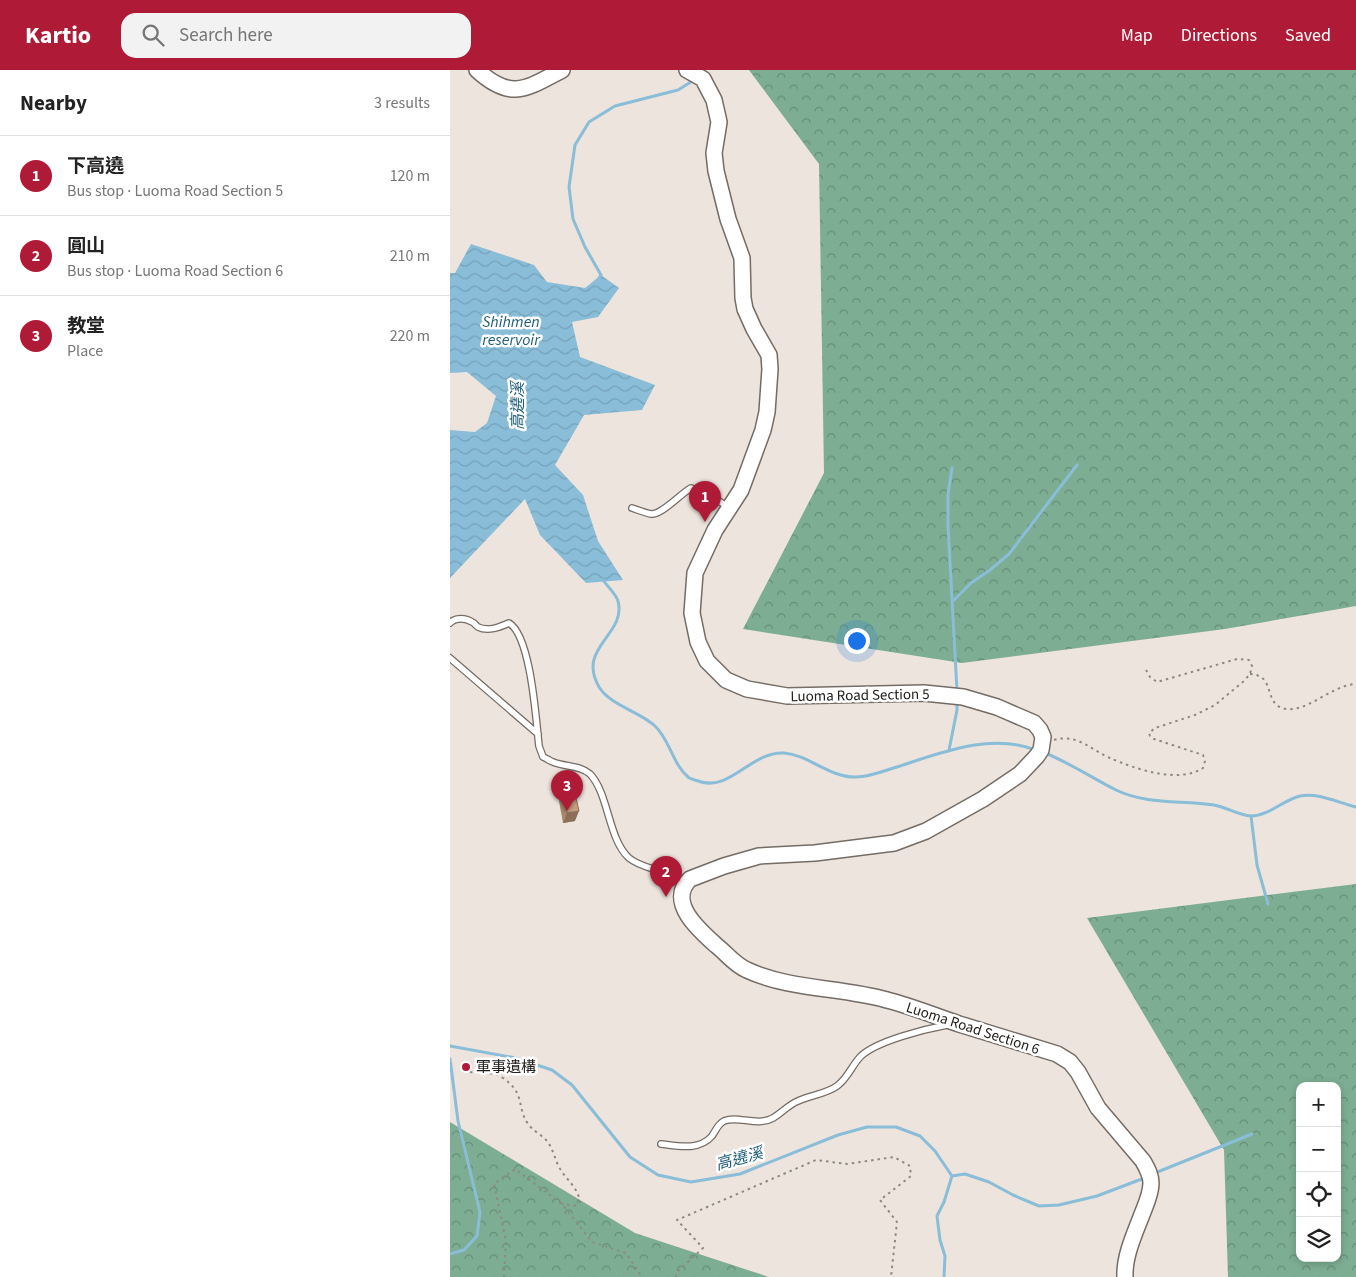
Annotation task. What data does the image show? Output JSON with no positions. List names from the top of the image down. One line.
{"streets":{"main road":["Luoma Road Section 5","Luoma Road Section 6"]},"water":["Shihmen reservoir","高遶溪"],"places":["軍事遺構"],"page":{"header":"Kartio","search":"Search here","nav":["Map","Directions","Saved"],"heading":["Nearby","3 results"],"list":[{"mark":"1","name":"下高遶","note":"Bus stop · Luoma Road Section 5","value":"120 m"},{"mark":"2","name":"圓山","note":"Bus stop · Luoma Road Section 6","value":"210 m"},{"mark":"3","name":"教堂","note":"Place","value":"220 m"}],"pins":["1","3","2"],"map_buttons":["+","−"]}}
